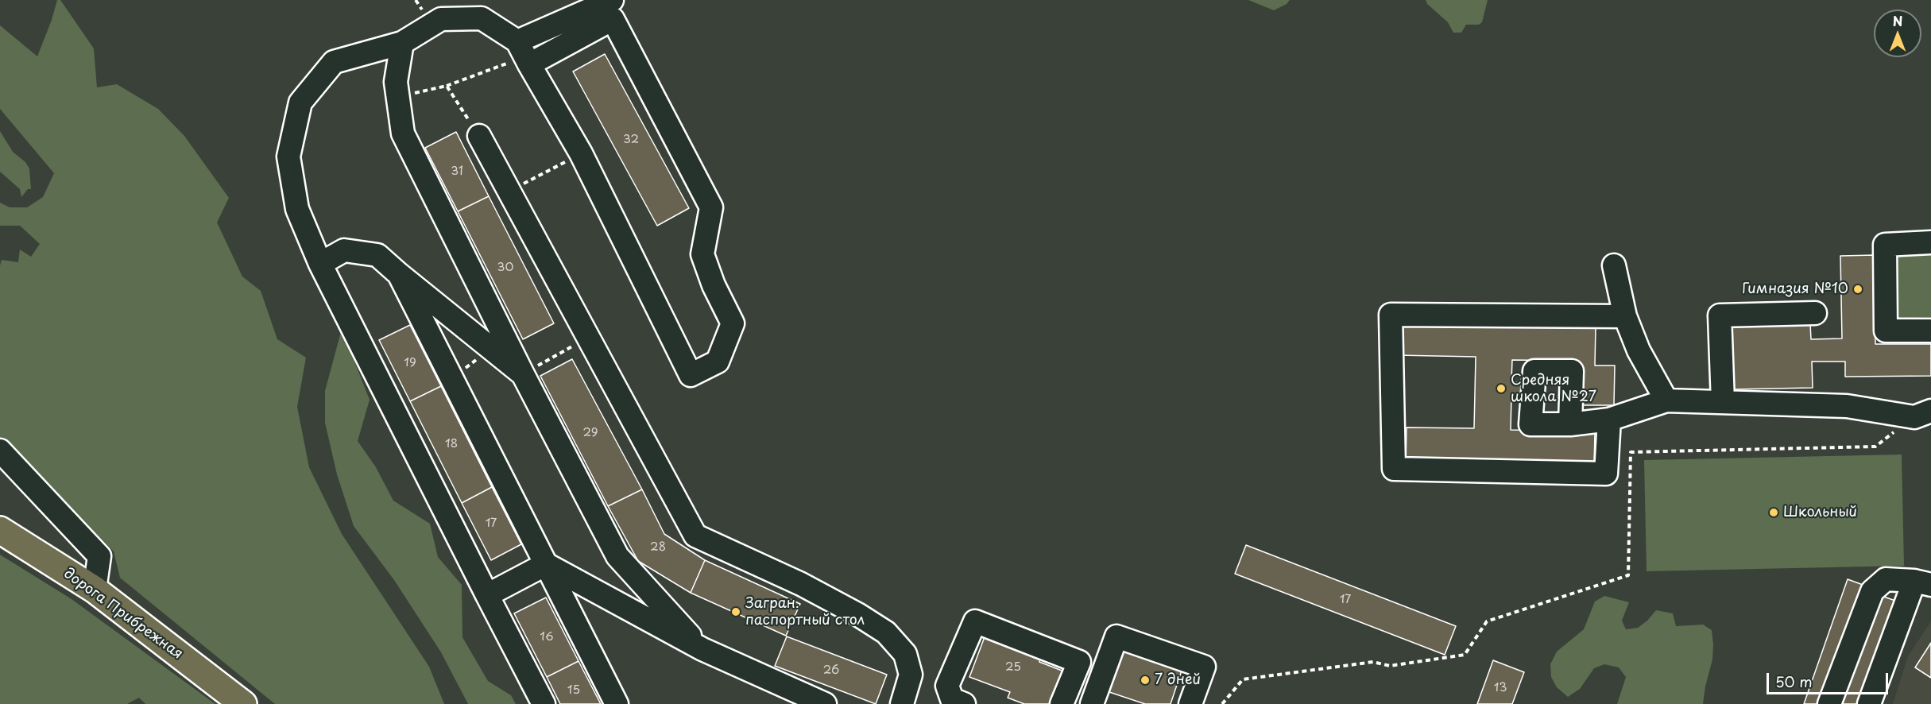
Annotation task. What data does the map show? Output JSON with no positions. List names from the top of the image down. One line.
{"streets":{"main road":["дорога Прибрежная"]},"places":["Гимназия №10","Средняя школа №27","Школьный","Загран. паспортный стол","7 дней"],"house_numbers":["32","31","30","19","29","18","17","28","17","16","25","26","13","15"],"scale_bar":"50 m","north":"top"}
